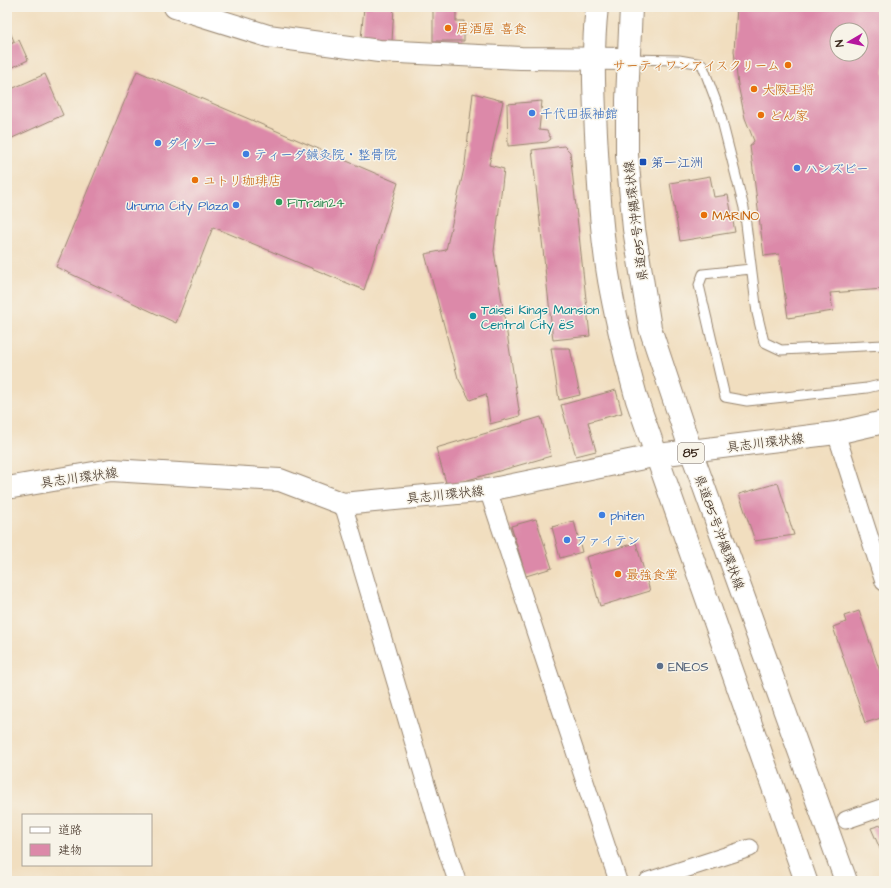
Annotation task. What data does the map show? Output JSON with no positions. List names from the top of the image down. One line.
{"streets":{"main road":["県道85号沖縄環状線","具志川環状線","85"]},"crossings":[["県道85号沖縄環状線","具志川環状線"],["具志川環状線","85"]],"places":{"other":["居酒屋 喜食","サーティワンアイスクリーム","大阪王将","千代田振袖館","どん家","ダイソー","ティーダ鍼灸院・整骨院","ハンズビー","ユトリ珈琲店","FITrain24","Uruma City Plaza","MARINO","Taisei Kings Mansion Central City ëS","phiten","ファイテン","最強食堂","ENEOS"],"transit":["第一江洲"]},"legend":["道路","建物"],"north":"left"}
